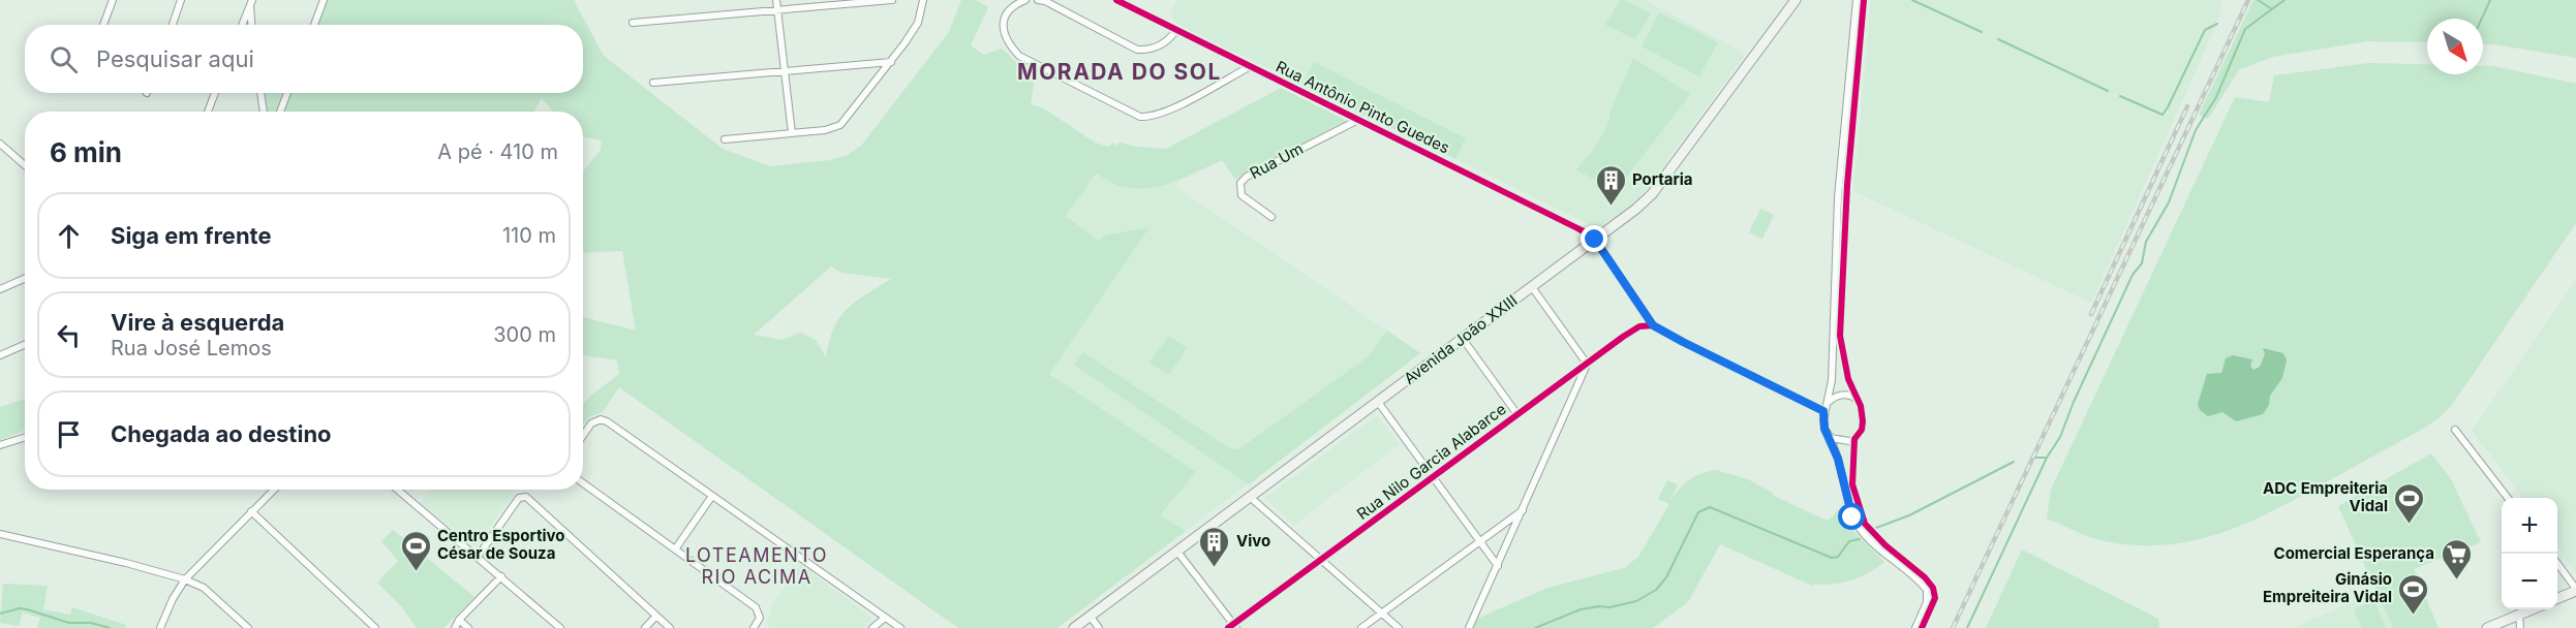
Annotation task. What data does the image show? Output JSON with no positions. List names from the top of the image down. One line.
{"streets":{"main road":["Avenida João XXIII"],"street":["Rua Antônio Pinto Guedes","Rua Um","Rua Nilo Garcia Alabarce"]},"crossings":[["Rua Antônio Pinto Guedes","Rua Um"],["Rua Antônio Pinto Guedes","Avenida João XXIII"]],"districts":["MORADA DO SOL","LOTEAMENTO RIO ACIMA"],"places":{"building":["Portaria","Vivo"],"sports":["ADC Empreiteria Vidal","Centro Esportivo César de Souza","Ginásio Empreiteira Vidal"],"supermarket":["Comercial Esperança"]},"north":"bottom right","page":{"search":"Pesquisar aqui","heading":["6 min","A pé · 410 m"],"list":[["Siga em frente","110 m"],["Vire à esquerda","Rua José Lemos","300 m"],"Chegada ao destino"],"map_buttons":["+","−"]}}
